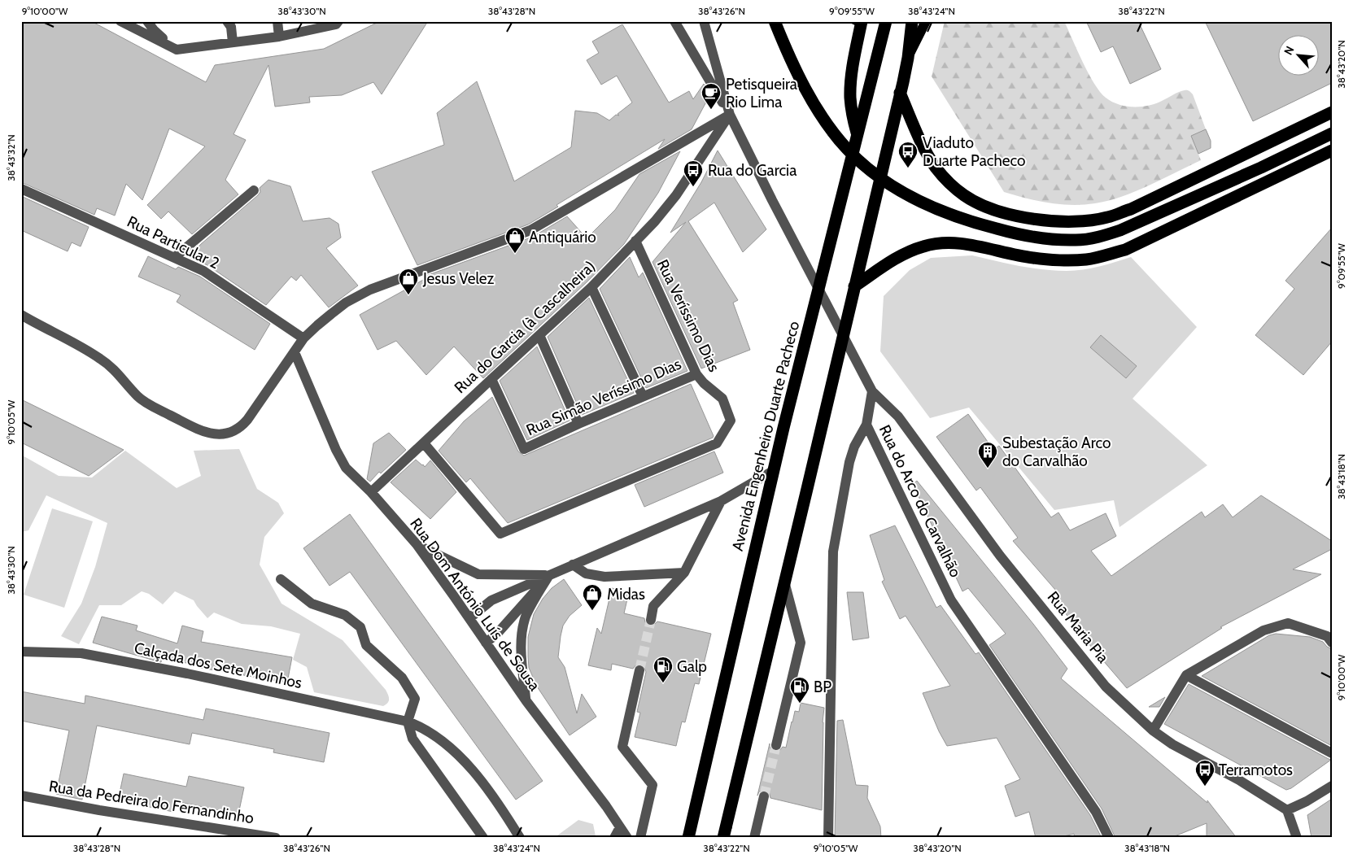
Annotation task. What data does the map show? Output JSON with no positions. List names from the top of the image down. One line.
{"streets":{"highway":["Avenida Engenheiro Duarte Pacheco"],"street":["Rua Particular 2","Rua Veríssimo Dias","Rua do Garcia (à Cascalheira)","Rua Simão Veríssimo Dias","Rua do Arco do Carvalhão","Rua Dom António Luís de Sousa","Rua Maria Pia","Calçada dos Sete Moinhos","Rua da Pedreira do Fernandinho"]},"crossings":[["Rua Veríssimo Dias","Rua do Garcia (à Cascalheira)"],["Rua Veríssimo Dias","Rua Simão Veríssimo Dias"],["Rua do Garcia (à Cascalheira)","Rua Simão Veríssimo Dias"],["Rua do Garcia (à Cascalheira)","Rua Dom António Luís de Sousa"],["Rua do Arco do Carvalhão","Rua Maria Pia"]],"places":{"cafe":["Petisqueira Rio Lima"],"bus stop":["Viaduto Duarte Pacheco","Rua do Garcia","Terramotos"],"shop":["Antiquário","Jesus Velez","Midas"],"building":["Subestação Arco do Carvalhão"],"fuel station":["Galp","BP"]},"north":"top left","coordinates":["9°10'00\"W","38°43'30\"N","38°43'28\"N","38°43'26\"N","9°09'55\"W","38°43'24\"N","38°43'22\"N","38°43'20\"N","38°43'32\"N","9°10'05\"W","38°43'18\"N"]}
